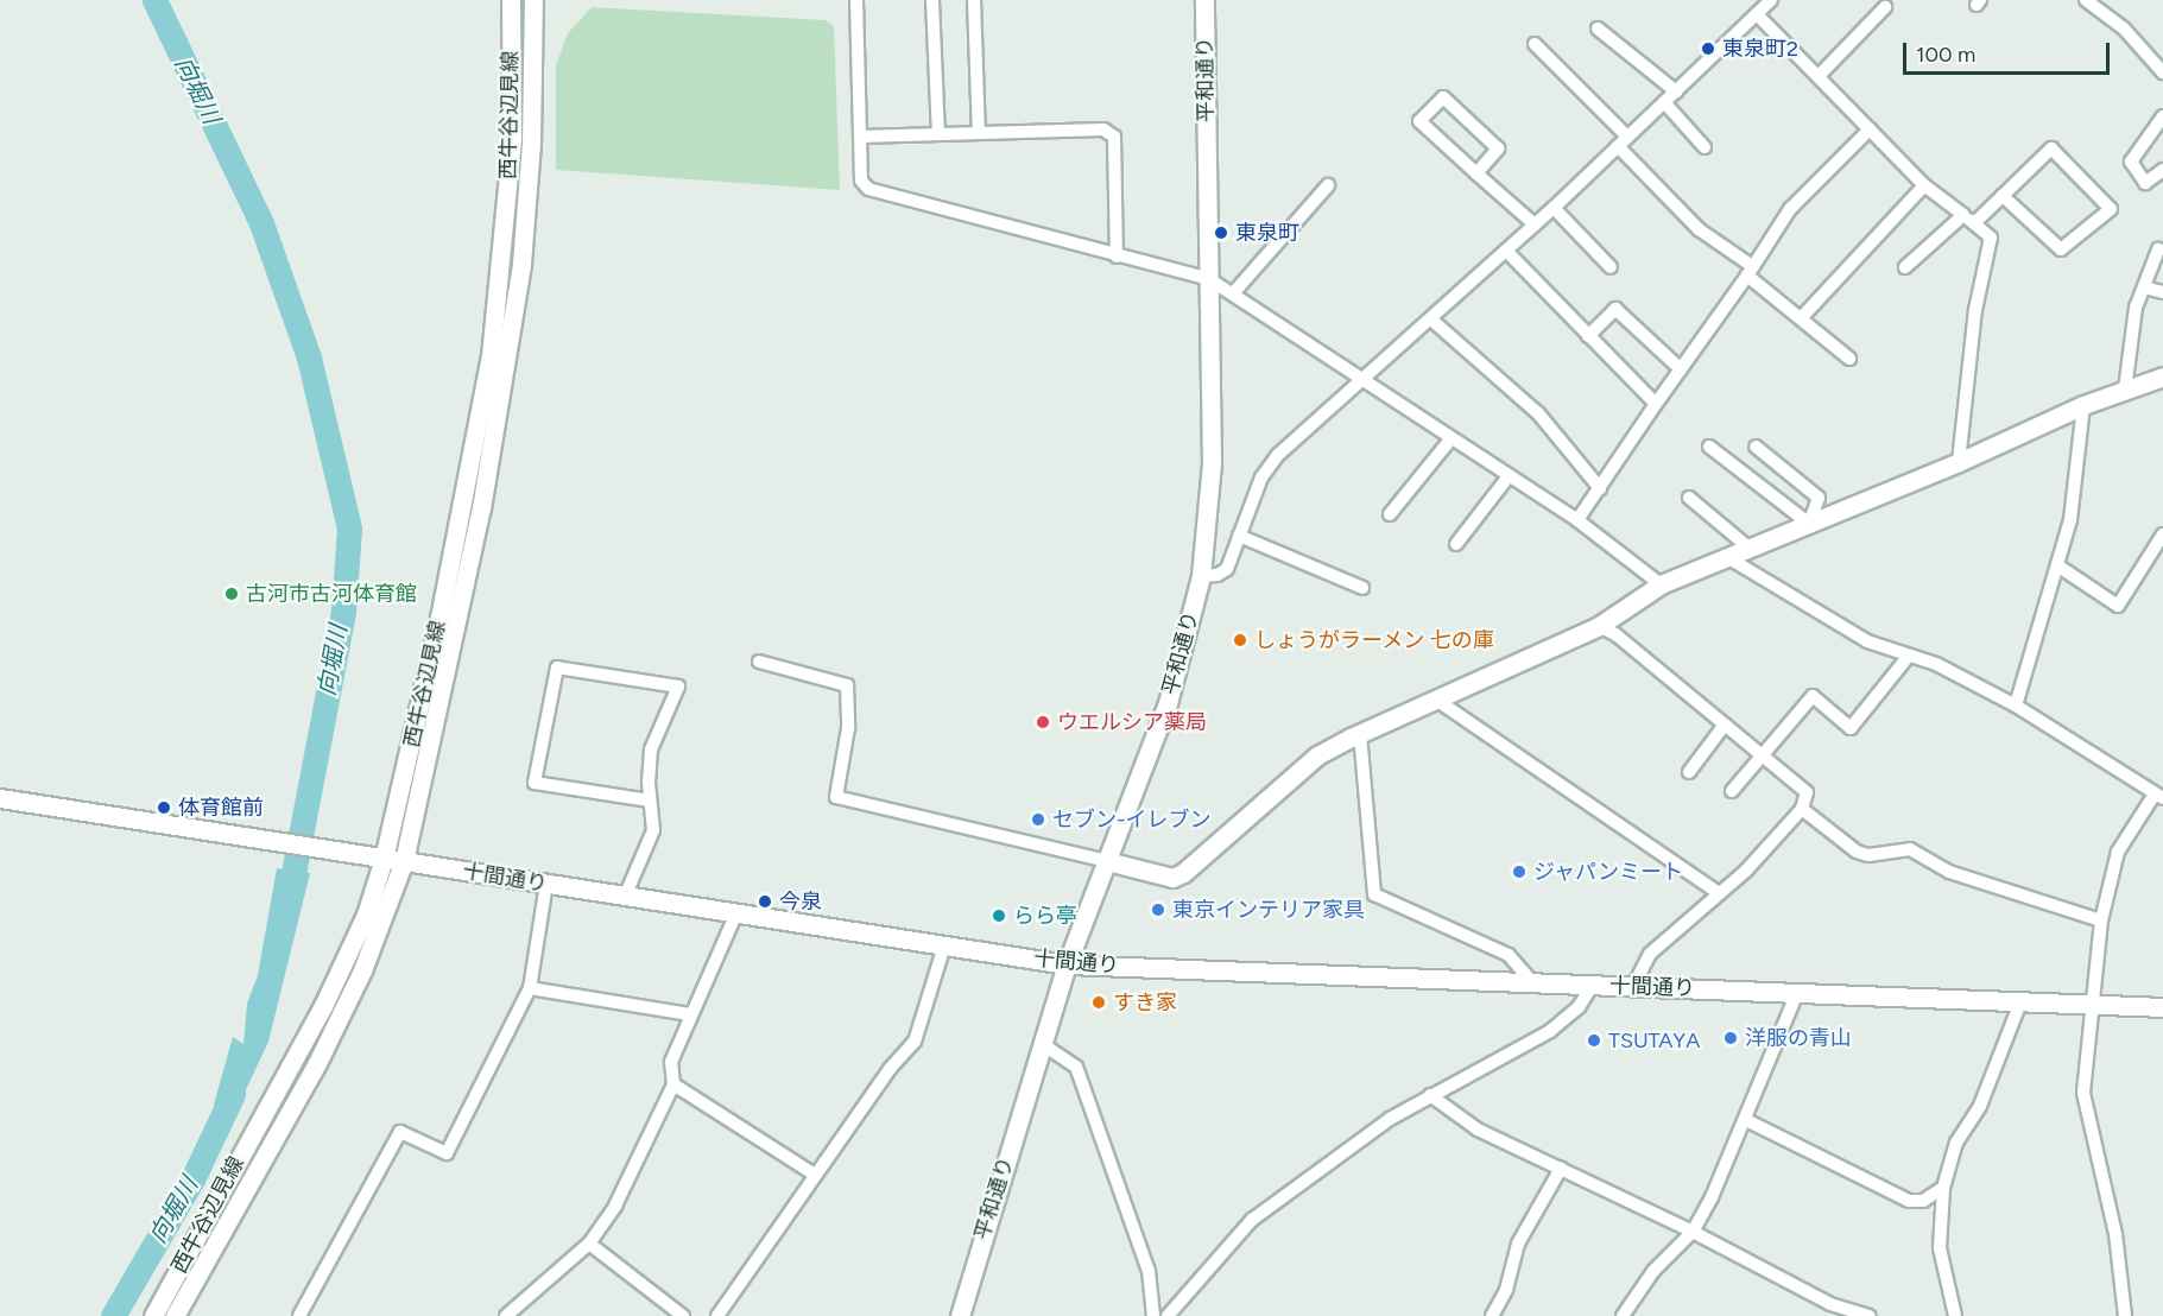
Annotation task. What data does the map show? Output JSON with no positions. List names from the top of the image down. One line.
{"streets":{"street":["平和通り","西牛谷辺見線","十間通り"]},"crossings":[["平和通り","十間通り"],["西牛谷辺見線","十間通り"]],"water":["向堀川"],"places":["東泉町2","東泉町","古河市古河体育館","しょうがラーメン 七の庫","ウエルシア薬局","体育館前","セブン-イレブン","ジャパンミート","今泉","東京インテリア家具","らら亭","すき家","洋服の青山","TSUTAYA"],"scale_bar":"100 m"}
